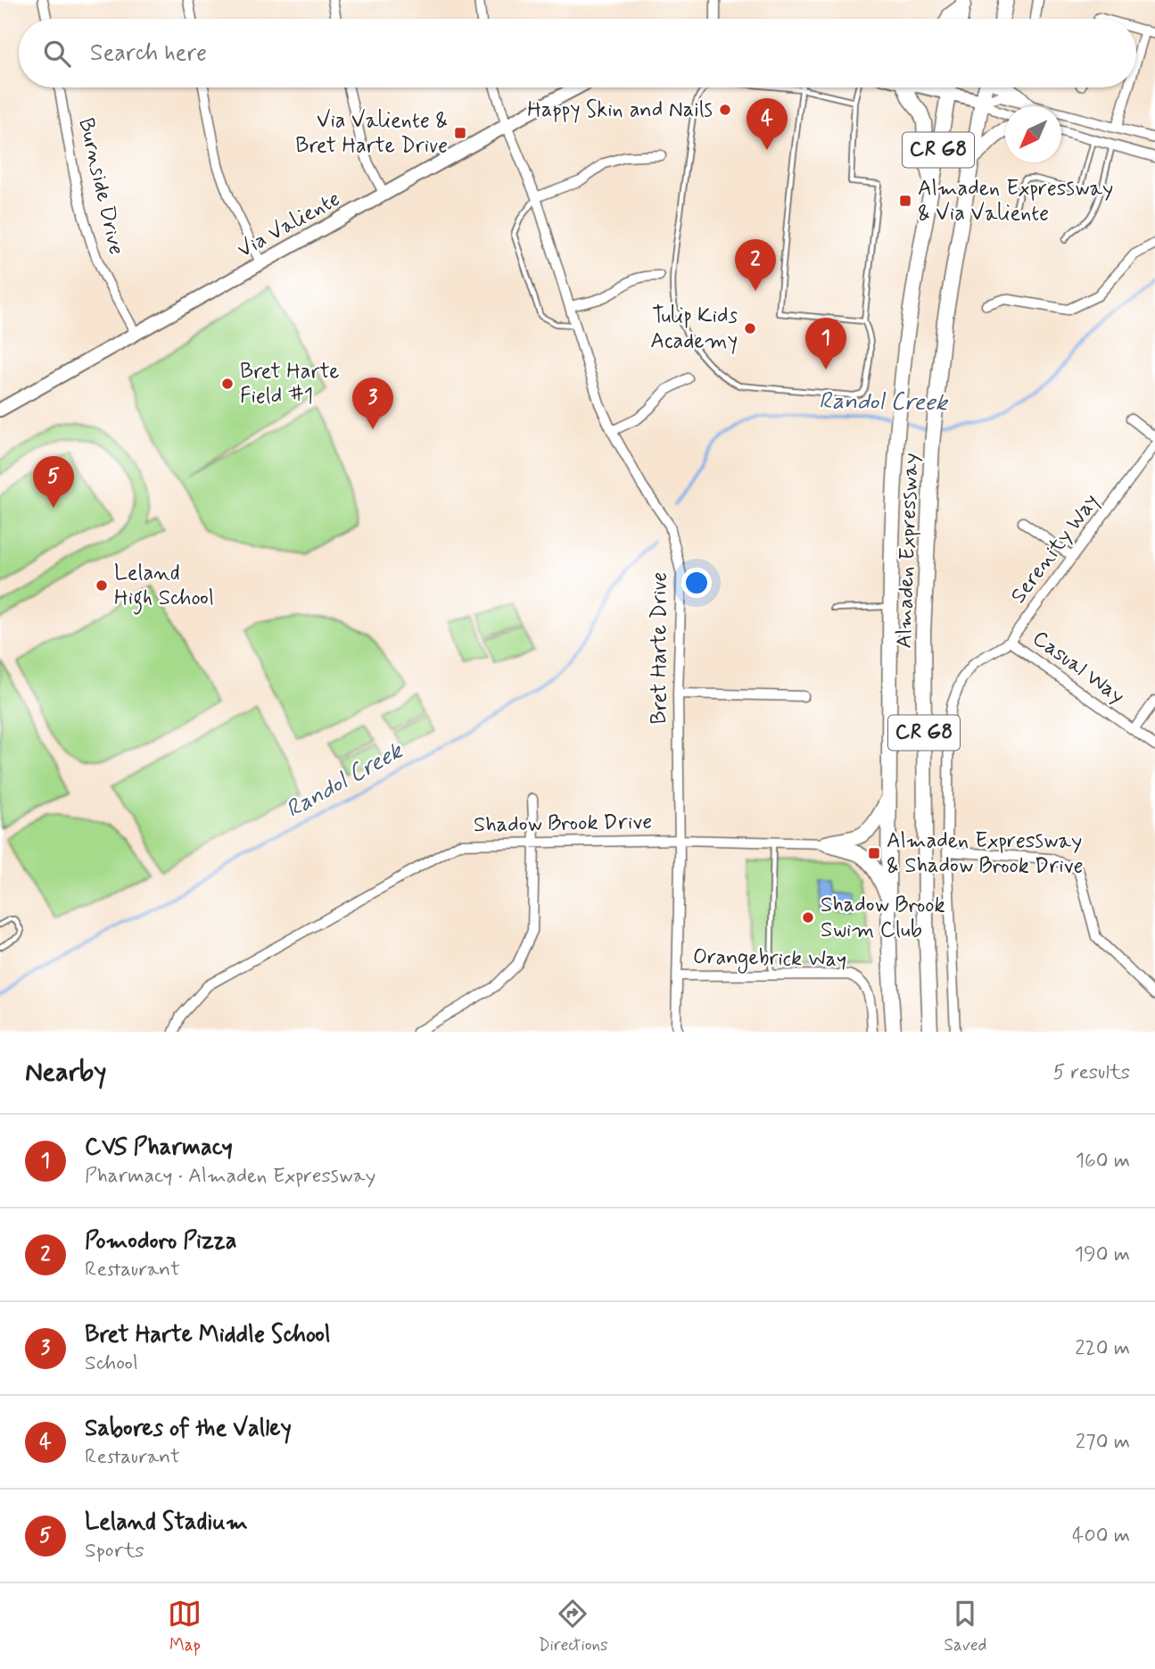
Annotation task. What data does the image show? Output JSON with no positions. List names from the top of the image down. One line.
{"streets":{"main road":["CR G8","Almaden Expressway"],"street":["Burnside Drive","Via Valiente","Serenity Way","Bret Harte Drive","Casual Way","Shadow Brook Drive","Orangebrick Way"]},"crossings":[["Burnside Drive","Via Valiente"],["Via Valiente","Bret Harte Drive"],["Serenity Way","Casual Way"],["Bret Harte Drive","Shadow Brook Drive"],["Bret Harte Drive","Orangebrick Way"]],"water":["Randol Creek"],"places":{"other":["Happy Skin and Nails","Tulip Kids Academy","Bret Harte Field #1","Leland High School","Shadow Brook Swim Club"],"transit":["Via Valiente & Bret Harte Drive","Almaden Expressway & Via Valiente","Almaden Expressway & Shadow Brook Drive"]},"north":"bottom left","page":{"search":"Search here","pins":["4","2","1","3","5"],"heading":["Nearby","5 results"],"list":[{"mark":"1","name":"CVS Pharmacy","note":"Pharmacy · Almaden Expressway","value":"160 m"},{"mark":"2","name":"Pomodoro Pizza","note":"Restaurant","value":"190 m"},{"mark":"3","name":"Bret Harte Middle School","note":"School","value":"220 m"},{"mark":"4","name":"Sabores of the Valley","note":"Restaurant","value":"270 m"},{"mark":"5","name":"Leland Stadium","note":"Sports","value":"400 m"}],"nav":["Map","Directions","Saved"]}}
